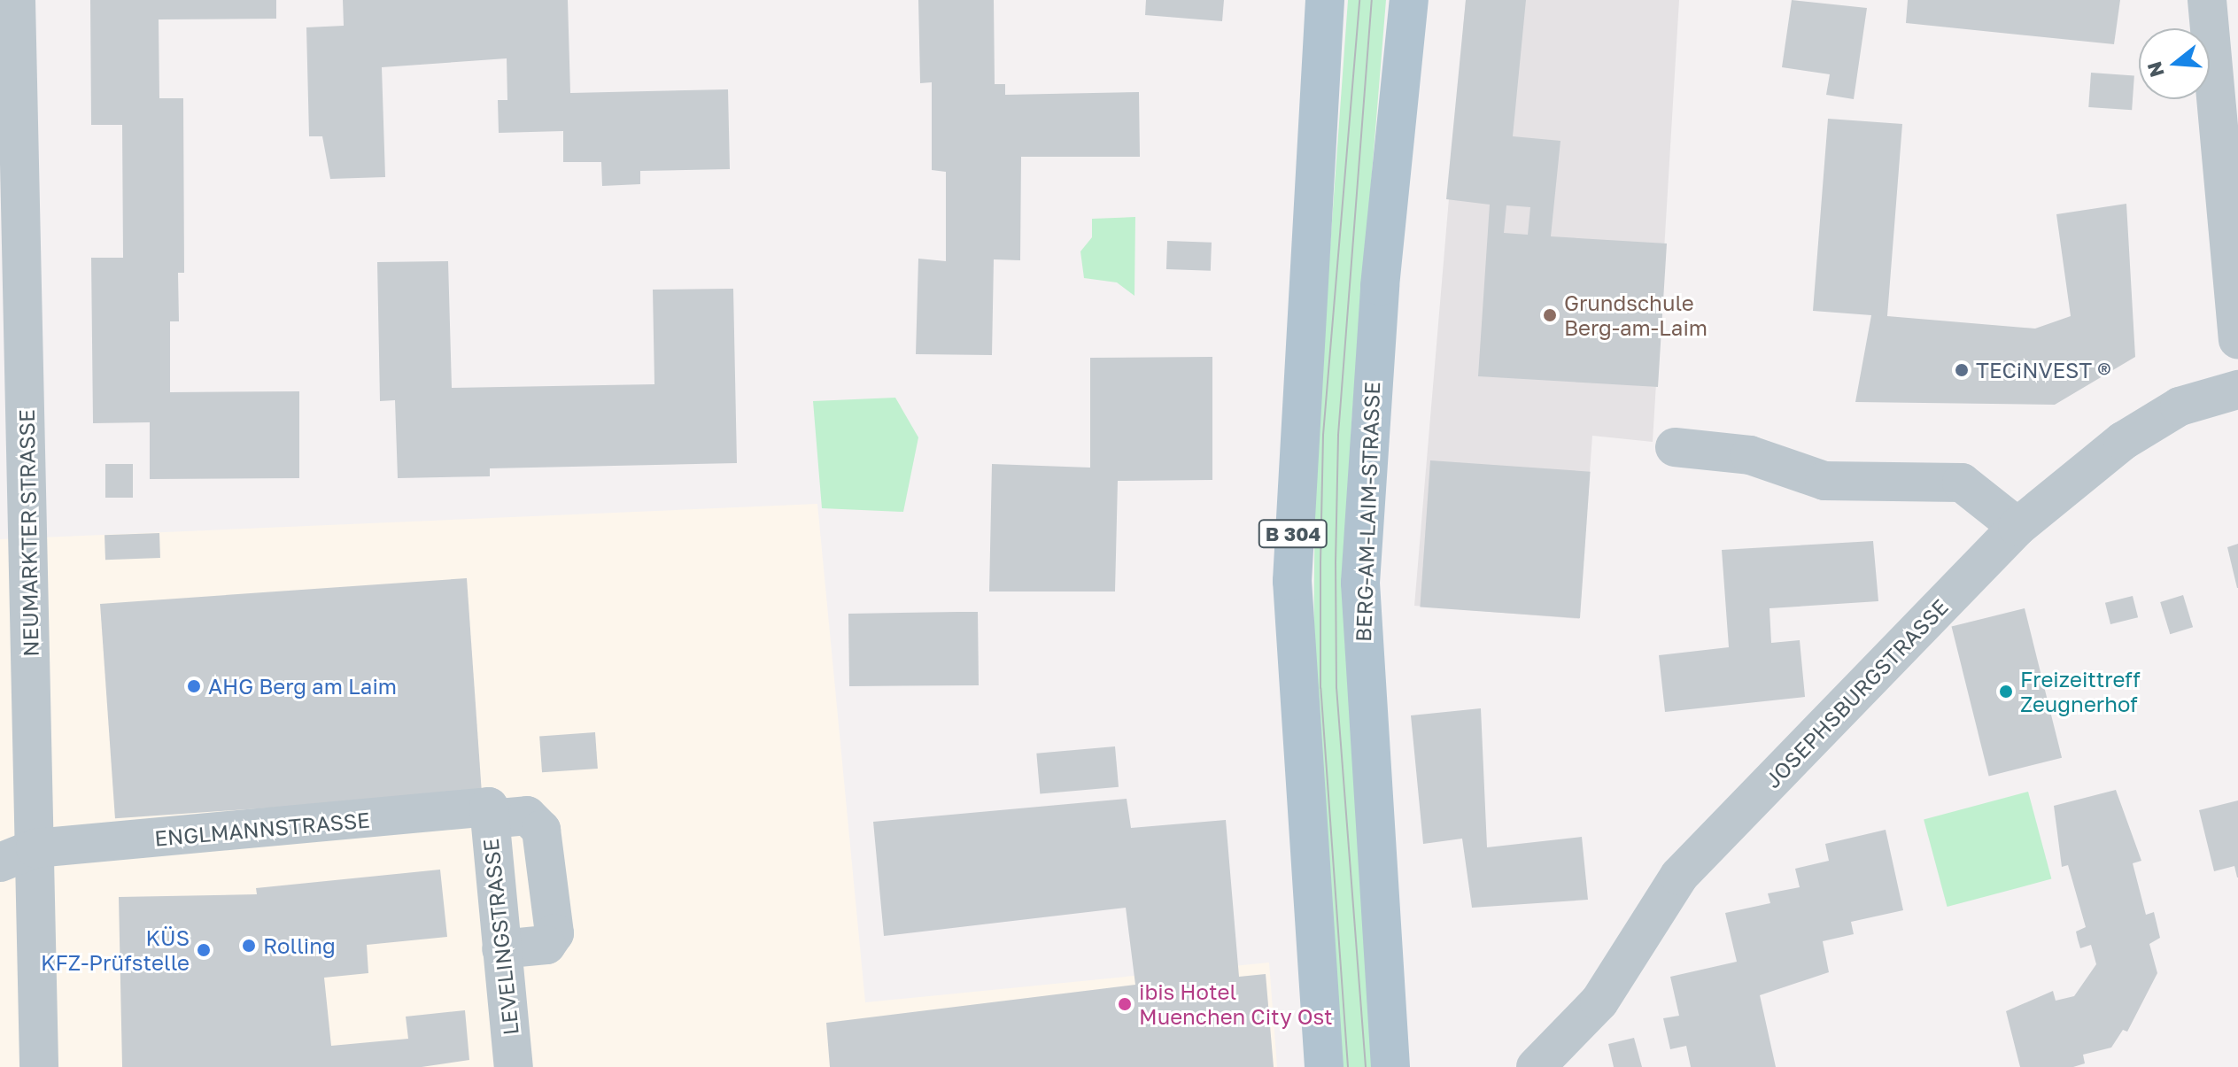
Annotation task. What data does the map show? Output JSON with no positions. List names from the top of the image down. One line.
{"streets":{"main road":["BERG-AM-LAIM-STRASSE","B 304"],"street":["NEUMARKTER STRASSE","JOSEPHSBURGSTRASSE","ENGLMANNSTRASSE","LEVELINGSTRASSE"]},"crossings":[["NEUMARKTER STRASSE","ENGLMANNSTRASSE"],["ENGLMANNSTRASSE","LEVELINGSTRASSE"]],"places":["Grundschule Berg-am-Laim","TECiNVEST ®","AHG Berg am Laim","Freizeittreff Zeugnerhof","Rolling","KÜS KFZ-Prüfstelle","ibis Hotel Muenchen City Ost"],"north":"left"}
